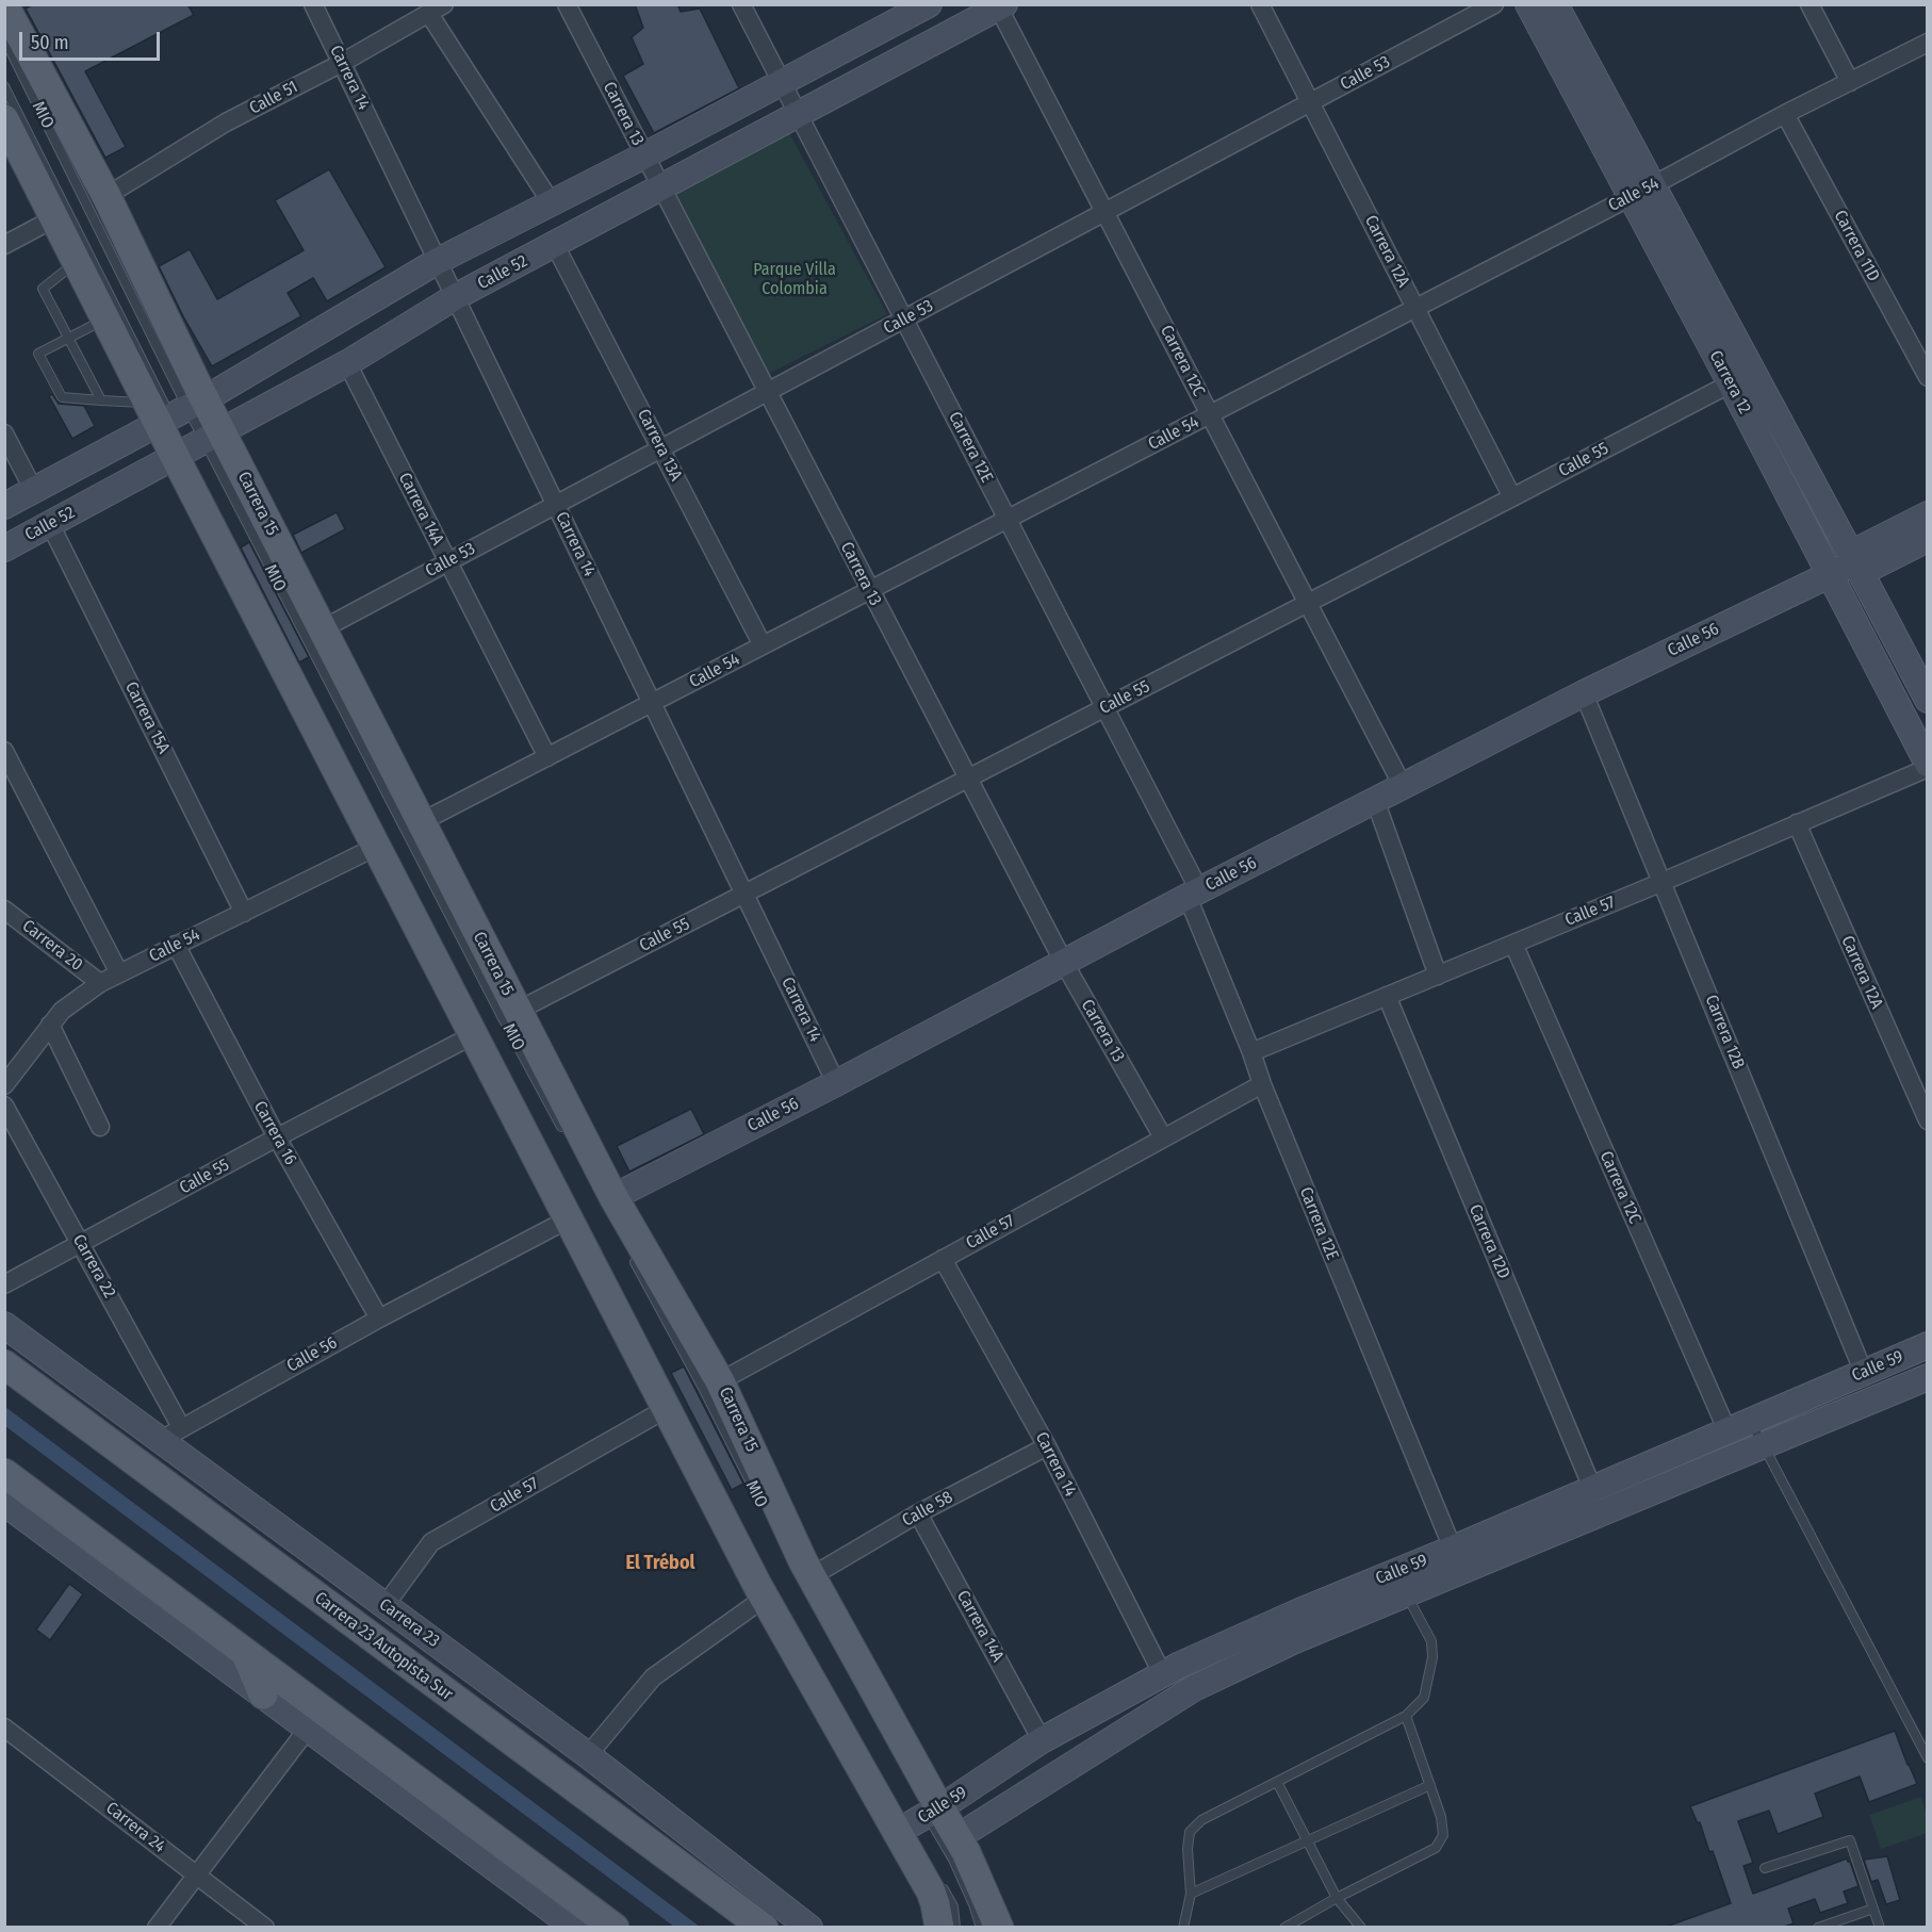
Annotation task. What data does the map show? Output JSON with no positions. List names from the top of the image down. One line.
{"streets":{"main road":["Carrera 15","Carrera 23 Autopista Sur"],"street":["Calle 53","Carrera 14","Calle 51","Carrera 13","Calle 54","Carrera 11D","Carrera 12A","Calle 52","Carrera 12C","Carrera 12","Carrera 13A","Carrera 12E","Calle 55","Carrera 14A","Calle 56","Carrera 15A","Calle 57","Carrera 20","Carrera 12B","Carrera 16","Carrera 12D","Carrera 22","Calle 59","Calle 58","Carrera 23","Carrera 24"],"lane":["MIO"]},"crossings":[["Calle 53","Carrera 14"],["Calle 53","Carrera 13"],["Calle 53","Carrera 12A"],["Calle 53","Carrera 12C"],["Calle 53","Carrera 13A"],["Calle 53","Carrera 12E"],["Calle 53","Carrera 15"],["Calle 53","Carrera 14A"],["Carrera 14","Calle 51"],["Carrera 14","Calle 54"],["Carrera 14","Calle 52"],["Carrera 14","Calle 55"],["Carrera 14","Calle 56"],["Carrera 14","Calle 57"],["Carrera 14","Calle 59"],["Carrera 14","Calle 58"],["Calle 51","Carrera 15"],["Carrera 13","Calle 54"],["Carrera 13","Calle 52"],["Carrera 13","Calle 55"],["Carrera 13","Calle 56"],["Carrera 13","Calle 57"],["MIO","Calle 52"],["MIO","Carrera 15"],["Calle 54","Carrera 11D"],["Calle 54","Carrera 12A"],["Calle 54","Carrera 12C"],["Calle 54","Carrera 12"],["Calle 54","Carrera 13A"],["Calle 54","Carrera 12E"],["Calle 54","Carrera 15"],["Calle 54","Carrera 14A"],["Calle 54","Carrera 15A"],["Calle 54","Carrera 20"],["Calle 54","Carrera 16"],["Carrera 12A","Calle 55"],["Carrera 12A","Calle 57"],["Calle 52","Carrera 12C"],["Calle 52","Carrera 13A"],["Calle 52","Carrera 12E"],["Calle 52","Carrera 15"],["Calle 52","Carrera 14A"],["Calle 52","Carrera 15A"],["Carrera 12C","Calle 55"],["Carrera 12C","Calle 56"],["Carrera 12C","Calle 57"],["Carrera 12C","Calle 59"],["Carrera 12","Calle 55"],["Carrera 12","Calle 56"],["Carrera 12","Calle 57"],["Carrera 12E","Calle 55"],["Carrera 12E","Calle 56"],["Carrera 12E","Calle 57"],["Carrera 12E","Calle 59"],["Calle 55","Carrera 15"],["Calle 55","Carrera 16"],["Calle 55","Carrera 22"],["Carrera 15","Calle 56"],["Carrera 15","Calle 57"],["Carrera 15","Calle 59"],["Carrera 15","Calle 58"],["Carrera 14A","Calle 59"],["Carrera 14A","Calle 58"],["Calle 56","Carrera 12B"],["Calle 56","Carrera 16"],["Calle 56","Carrera 22"],["Calle 56","Carrera 23"],["Calle 57","Carrera 12B"],["Calle 57","Carrera 12D"],["Calle 57","Carrera 23"],["Carrera 12B","Calle 59"],["Carrera 12D","Calle 59"],["Carrera 22","Carrera 23"]],"districts":["El Trébol"],"parks":["Parque Villa Colombia"],"scale_bar":"50 m"}
